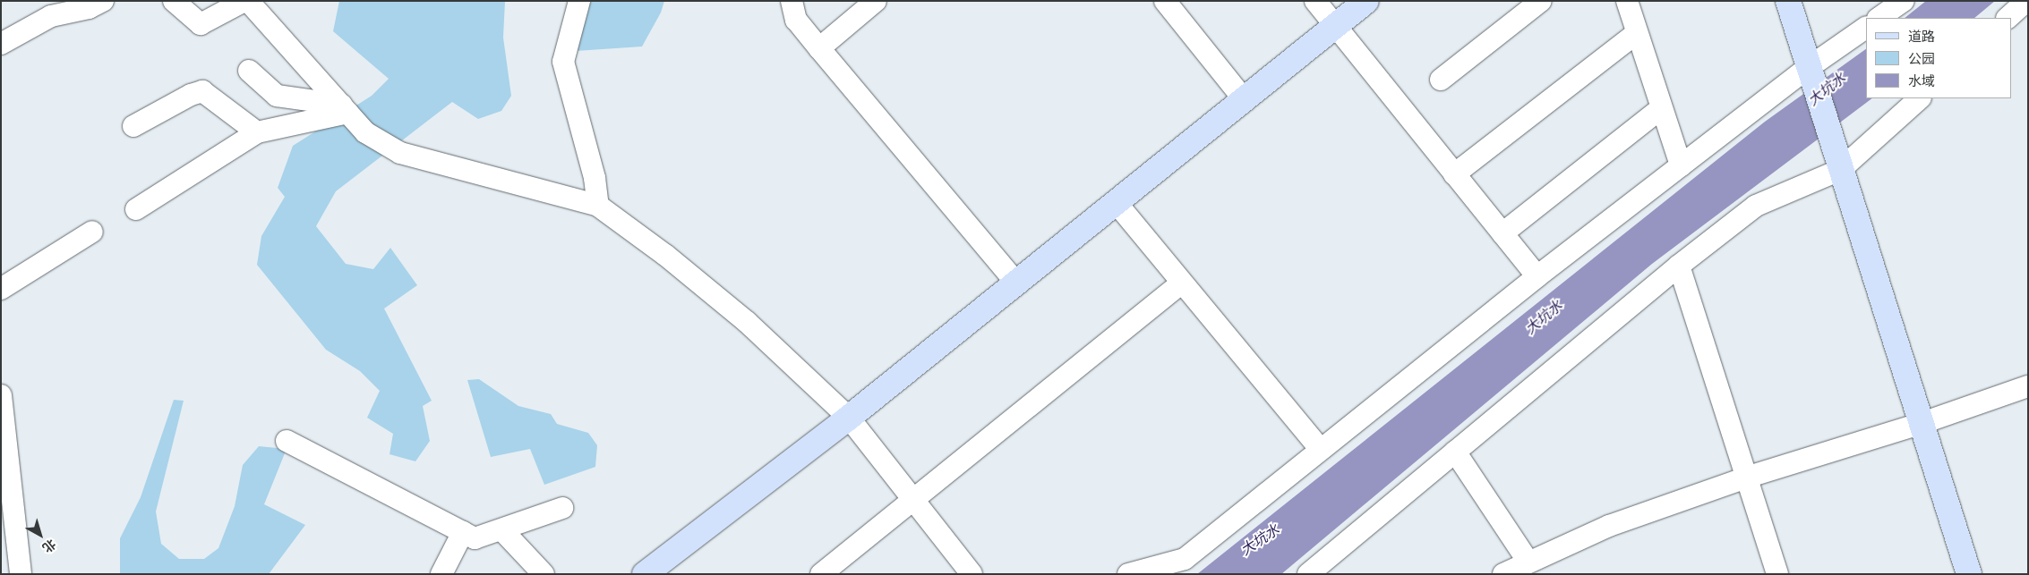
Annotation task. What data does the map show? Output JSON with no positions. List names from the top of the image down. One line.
{"water":["大坑水"],"legend":["道路","公园","水域"],"north":"bottom right"}
